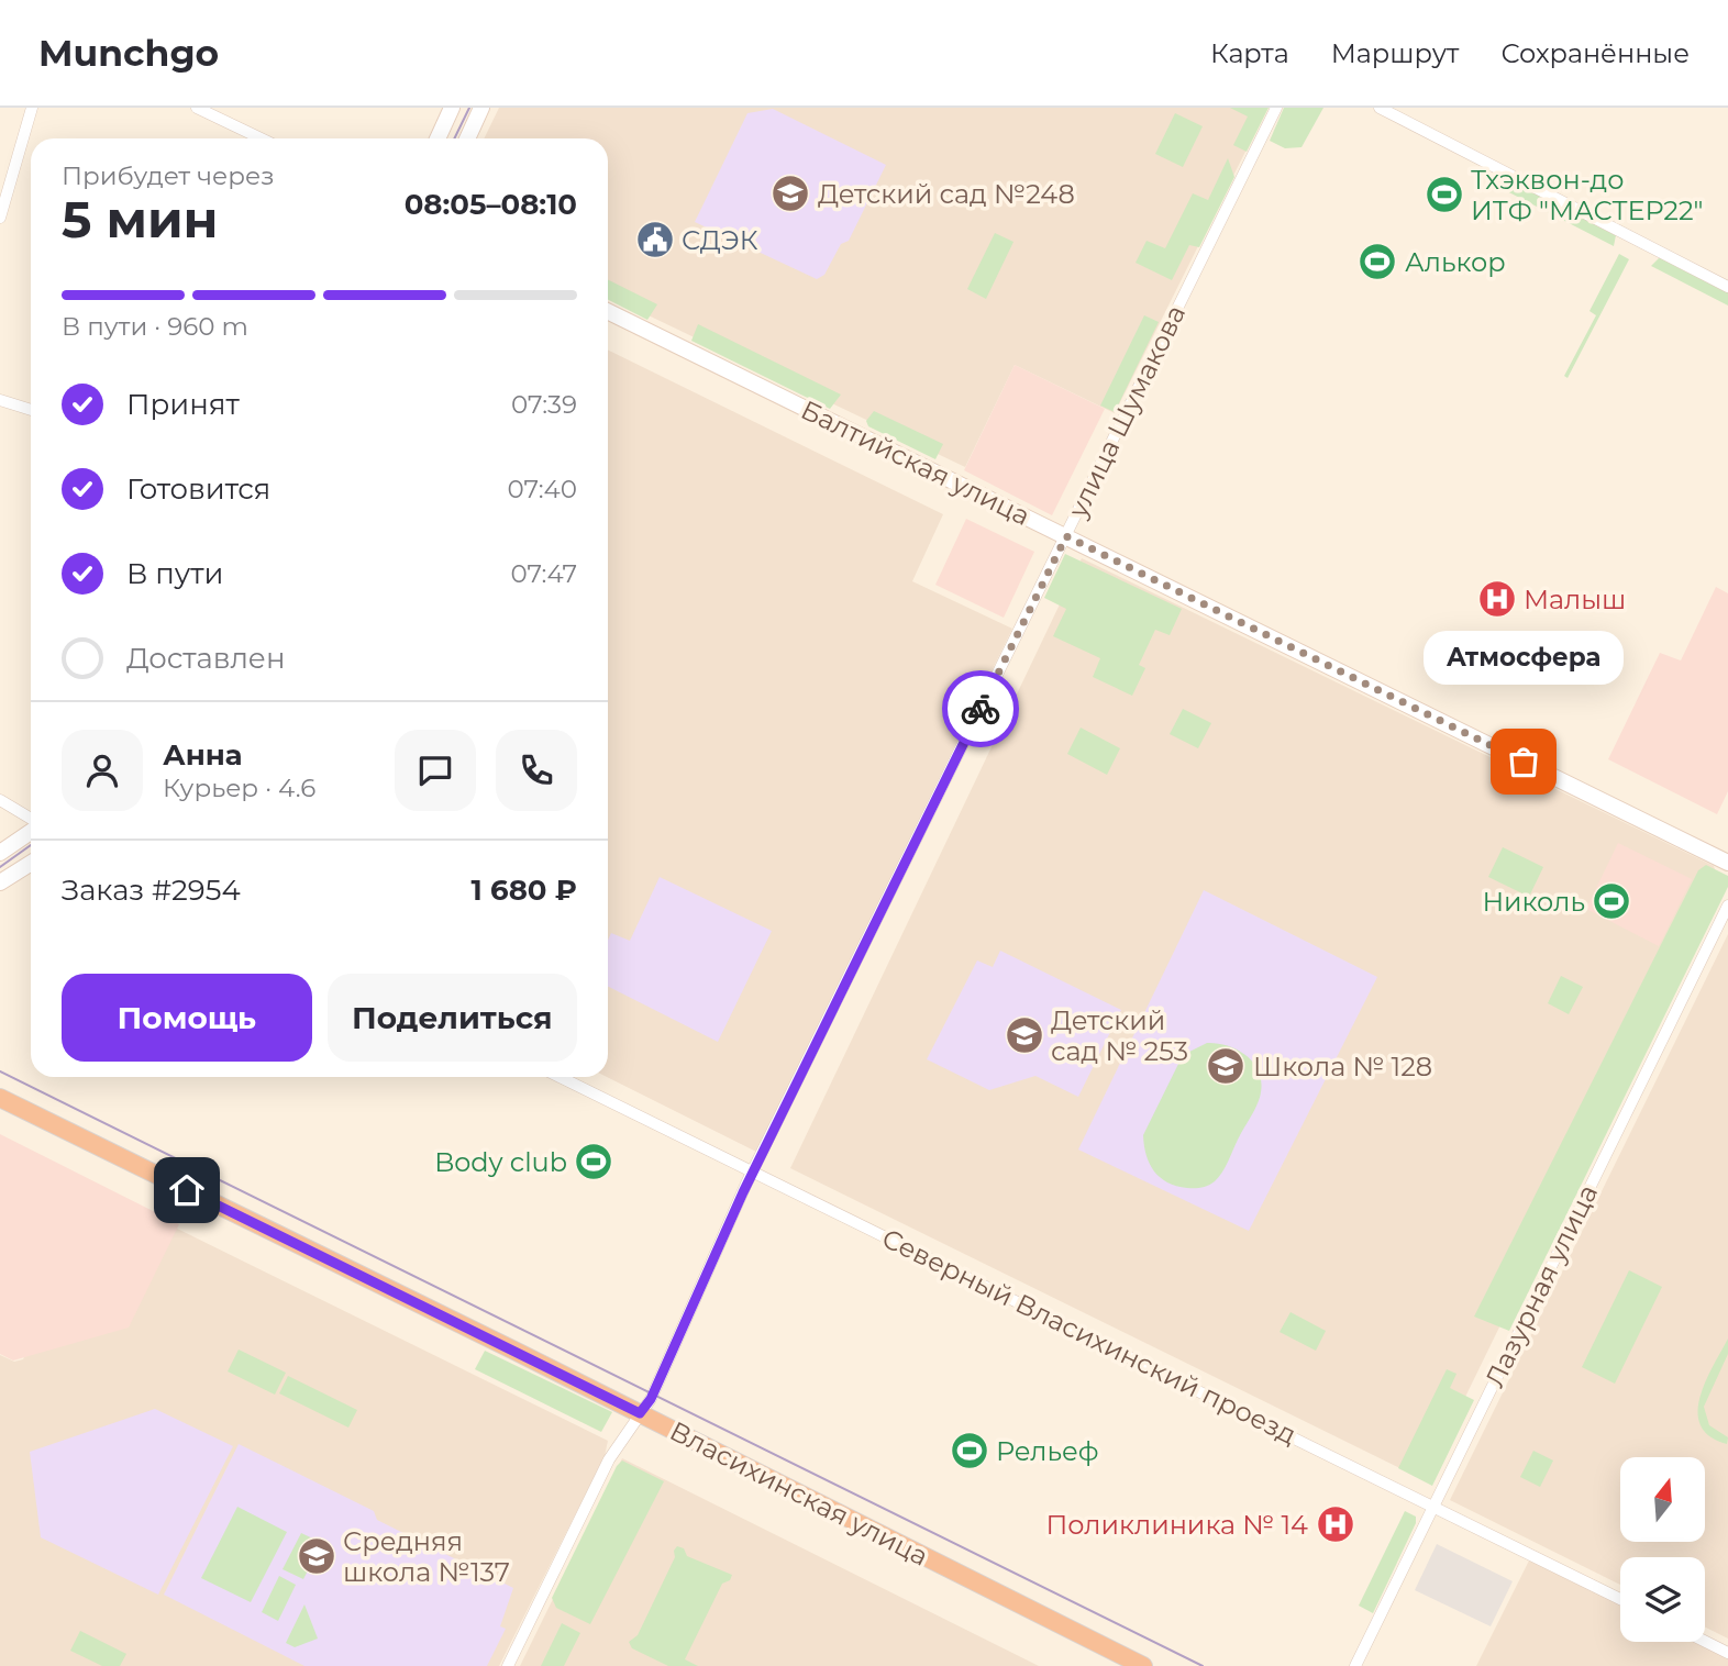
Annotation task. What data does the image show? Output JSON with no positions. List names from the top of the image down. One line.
{"streets":{"highway":["Власихинская улица"],"main road":["Балтийская улица"],"street":["улица Шумакова","Лазурная улица","Северный Власихинский проезд"]},"crossings":[["улица Шумакова","Балтийская улица"],["улица Шумакова","Северный Власихинский проезд"],["улица Шумакова","Власихинская улица"],["Лазурная улица","Северный Власихинский проезд"]],"places":{"school or university":["Детский сад №248","Детский сад № 253","Школа № 128","Средняя школа №137"],"sports":["Тхэквон-до ИТФ \"МАСТЕР22\"","Алькор","Николь","Body club","Рельеф"],"public building":["СДЭК"],"hospital":["Малыш","Поликлиника № 14"],"other":["Атмосфера"]},"north":"top","page":{"header":"Munchgo","nav":["Карта","Маршрут","Сохранённые"],"heading":["5 мин","Прибудет через","08:05–08:10"],"panel":["Анна","Курьер · 4.6","Заказ #2954","1 680 ₽"],"bar":"В пути · 960 m","list":[["Принят","07:39"],["Готовится","07:40"],["В пути","07:47"],"Доставлен"],"bubble":"Атмосфера","buttons":["Помощь","Поделиться"]}}
